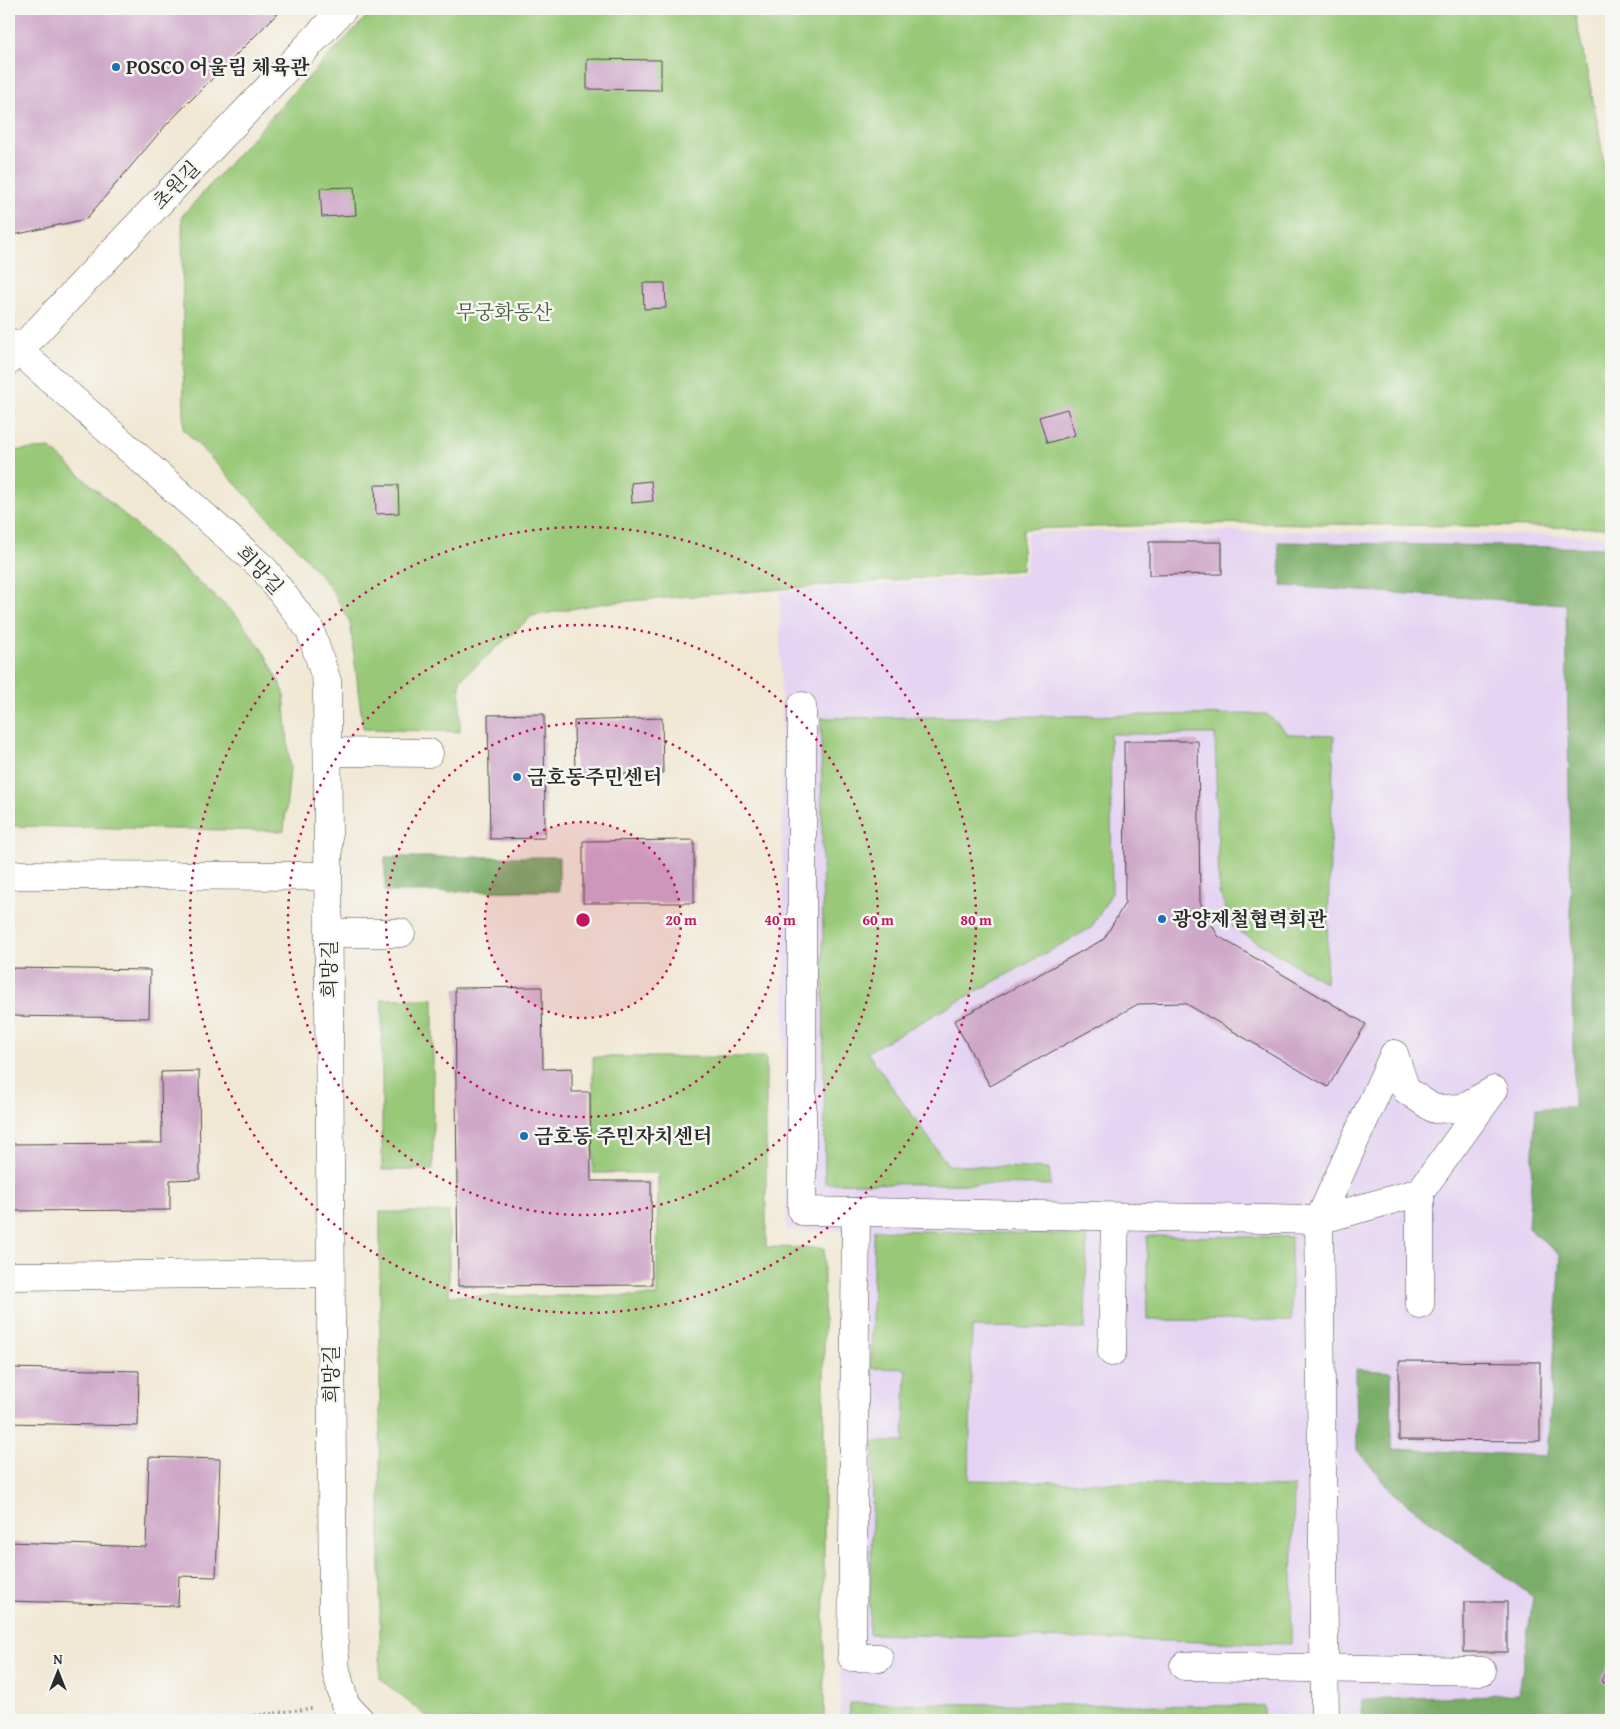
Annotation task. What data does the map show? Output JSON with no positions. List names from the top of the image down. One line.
{"streets":{"street":["초원길","희망길"]},"crossings":[["초원길","희망길"]],"parks":["무궁화동산"],"places":["POSCO 어울림 체육관","금호동주민센터","광양제철협력회관","금호동 주민자치센터"],"north":"top","rings":["20 m","40 m","60 m","80 m"]}
